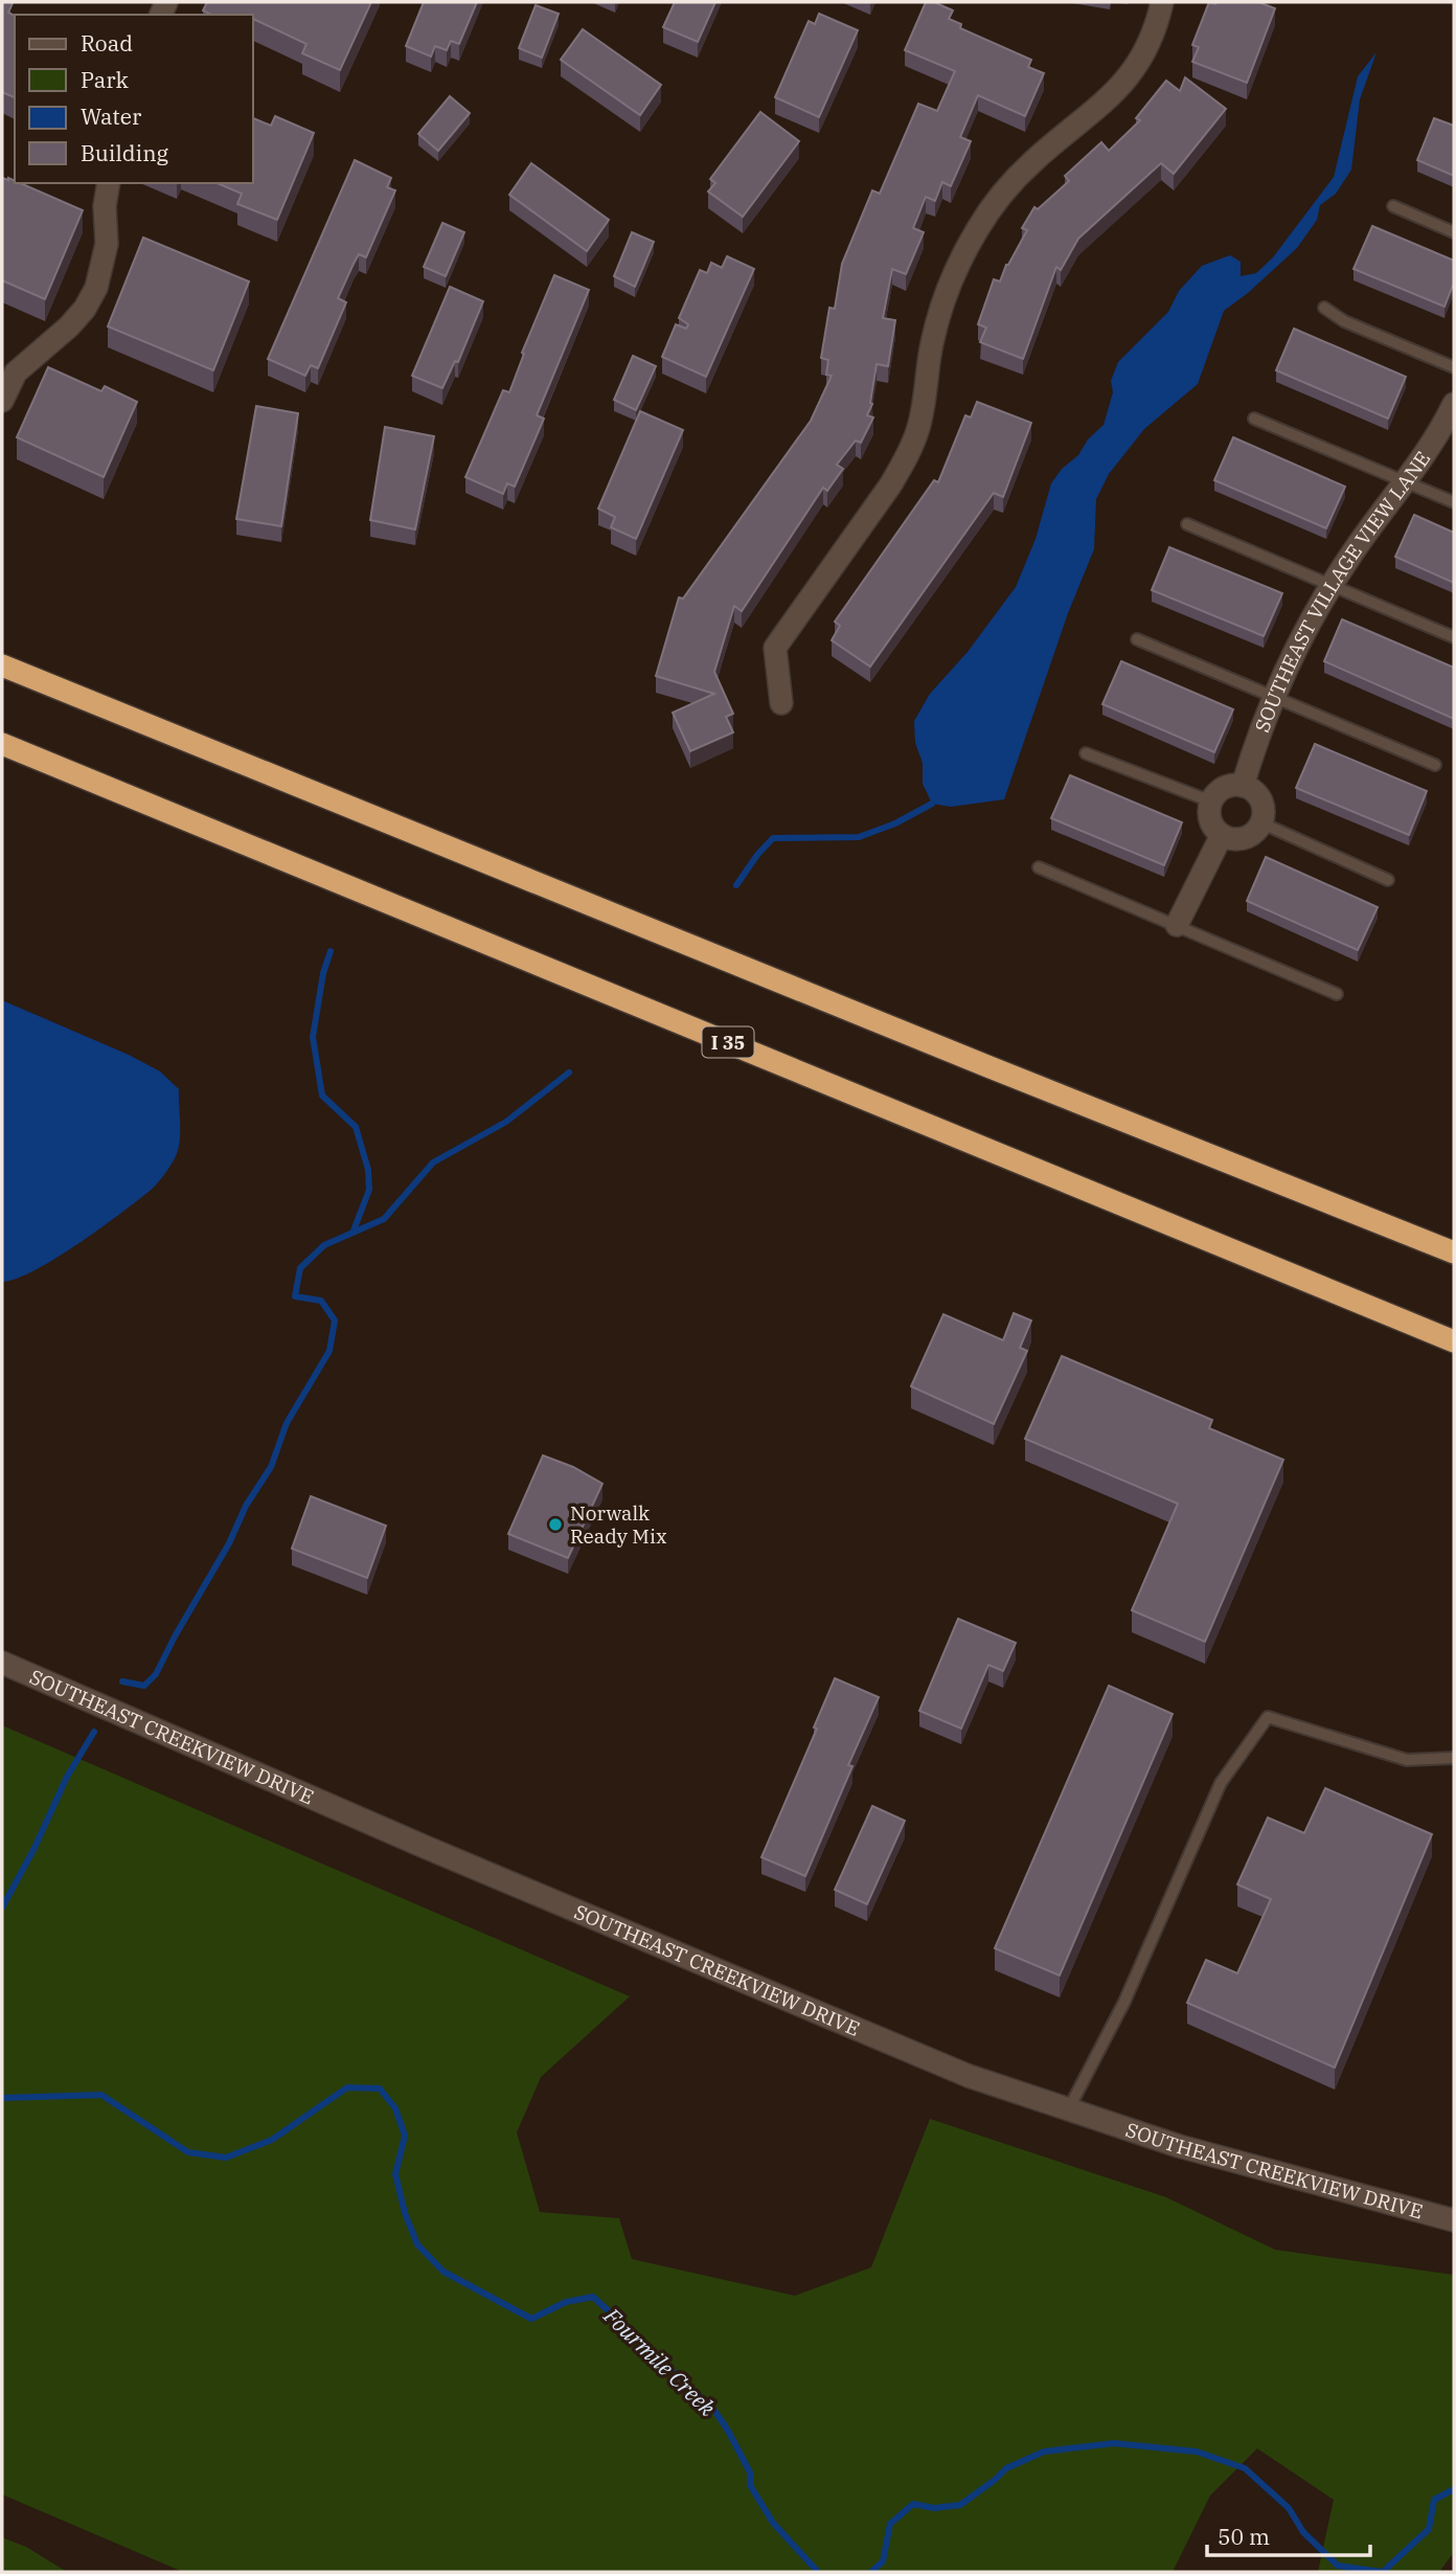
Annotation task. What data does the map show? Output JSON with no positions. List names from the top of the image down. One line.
{"streets":{"highway":["I 35"],"street":["SOUTHEAST VILLAGE VIEW LANE","SOUTHEAST CREEKVIEW DRIVE"]},"water":["Fourmile Creek"],"places":["Norwalk Ready Mix"],"legend":["Road","Park","Water","Building"],"scale_bar":"50 m"}
